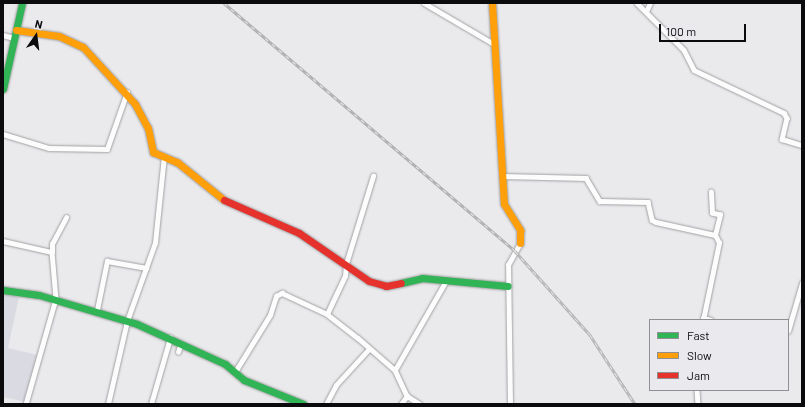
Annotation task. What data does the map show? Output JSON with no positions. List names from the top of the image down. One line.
{"legend":["Fast","Slow","Jam"],"scale_bar":"100 m","north":"top"}
